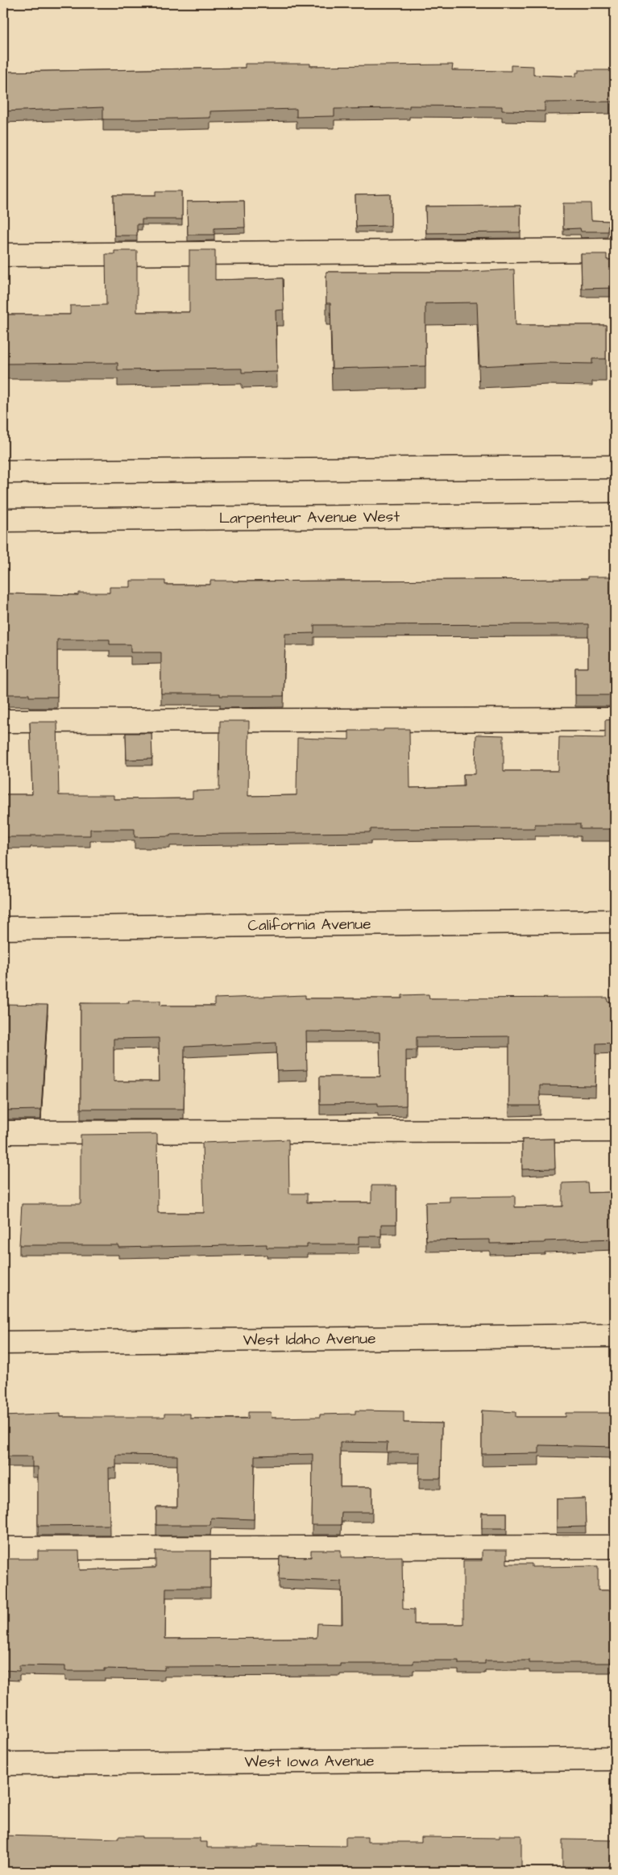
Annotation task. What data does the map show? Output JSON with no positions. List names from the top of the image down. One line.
{"streets":{"street":["Larpenteur Avenue West","California Avenue","West Idaho Avenue","West Iowa Avenue"]}}
